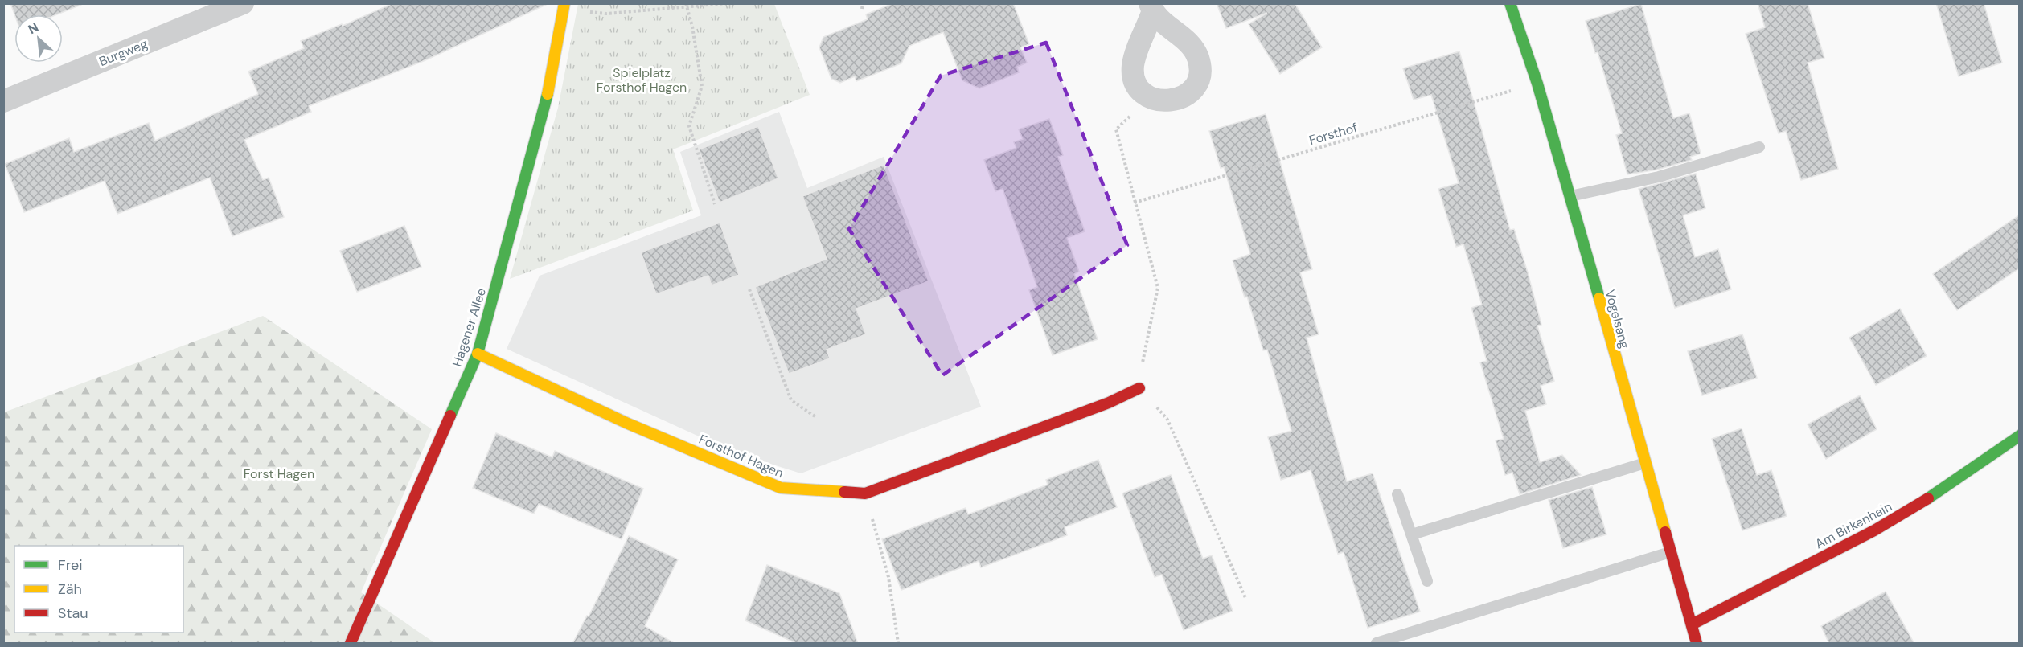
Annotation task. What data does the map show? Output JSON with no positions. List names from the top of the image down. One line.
{"streets":{"street":["Burgweg","Vogelsang","Hagener Allee","Forsthof Hagen","Am Birkenhain"],"path":["Forsthof"]},"crossings":[["Forsthof","Vogelsang"],["Vogelsang","Am Birkenhain"],["Hagener Allee","Forsthof Hagen"]],"parks":["Spielplatz Forsthof Hagen","Forst Hagen"],"legend":["Frei","Zäh","Stau"],"north":"top left"}
